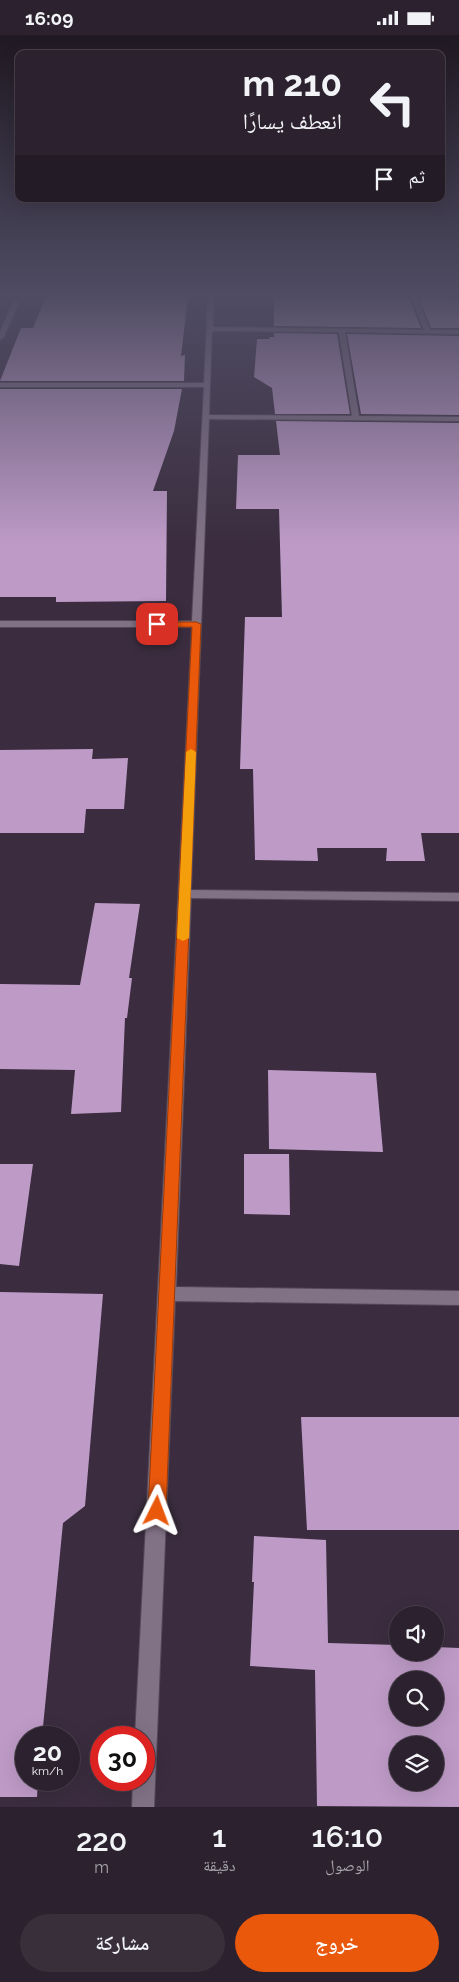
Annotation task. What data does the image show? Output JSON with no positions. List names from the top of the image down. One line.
{"page":{"status":"16:09","turn":["210 m","انعطف يسارًا"],"then":"ثم","speed":"20 km/h","limit":"30","eta":["16:10","الوصول","1","دقيقة","220","m"],"buttons":["خروج","مشاركة"]}}
